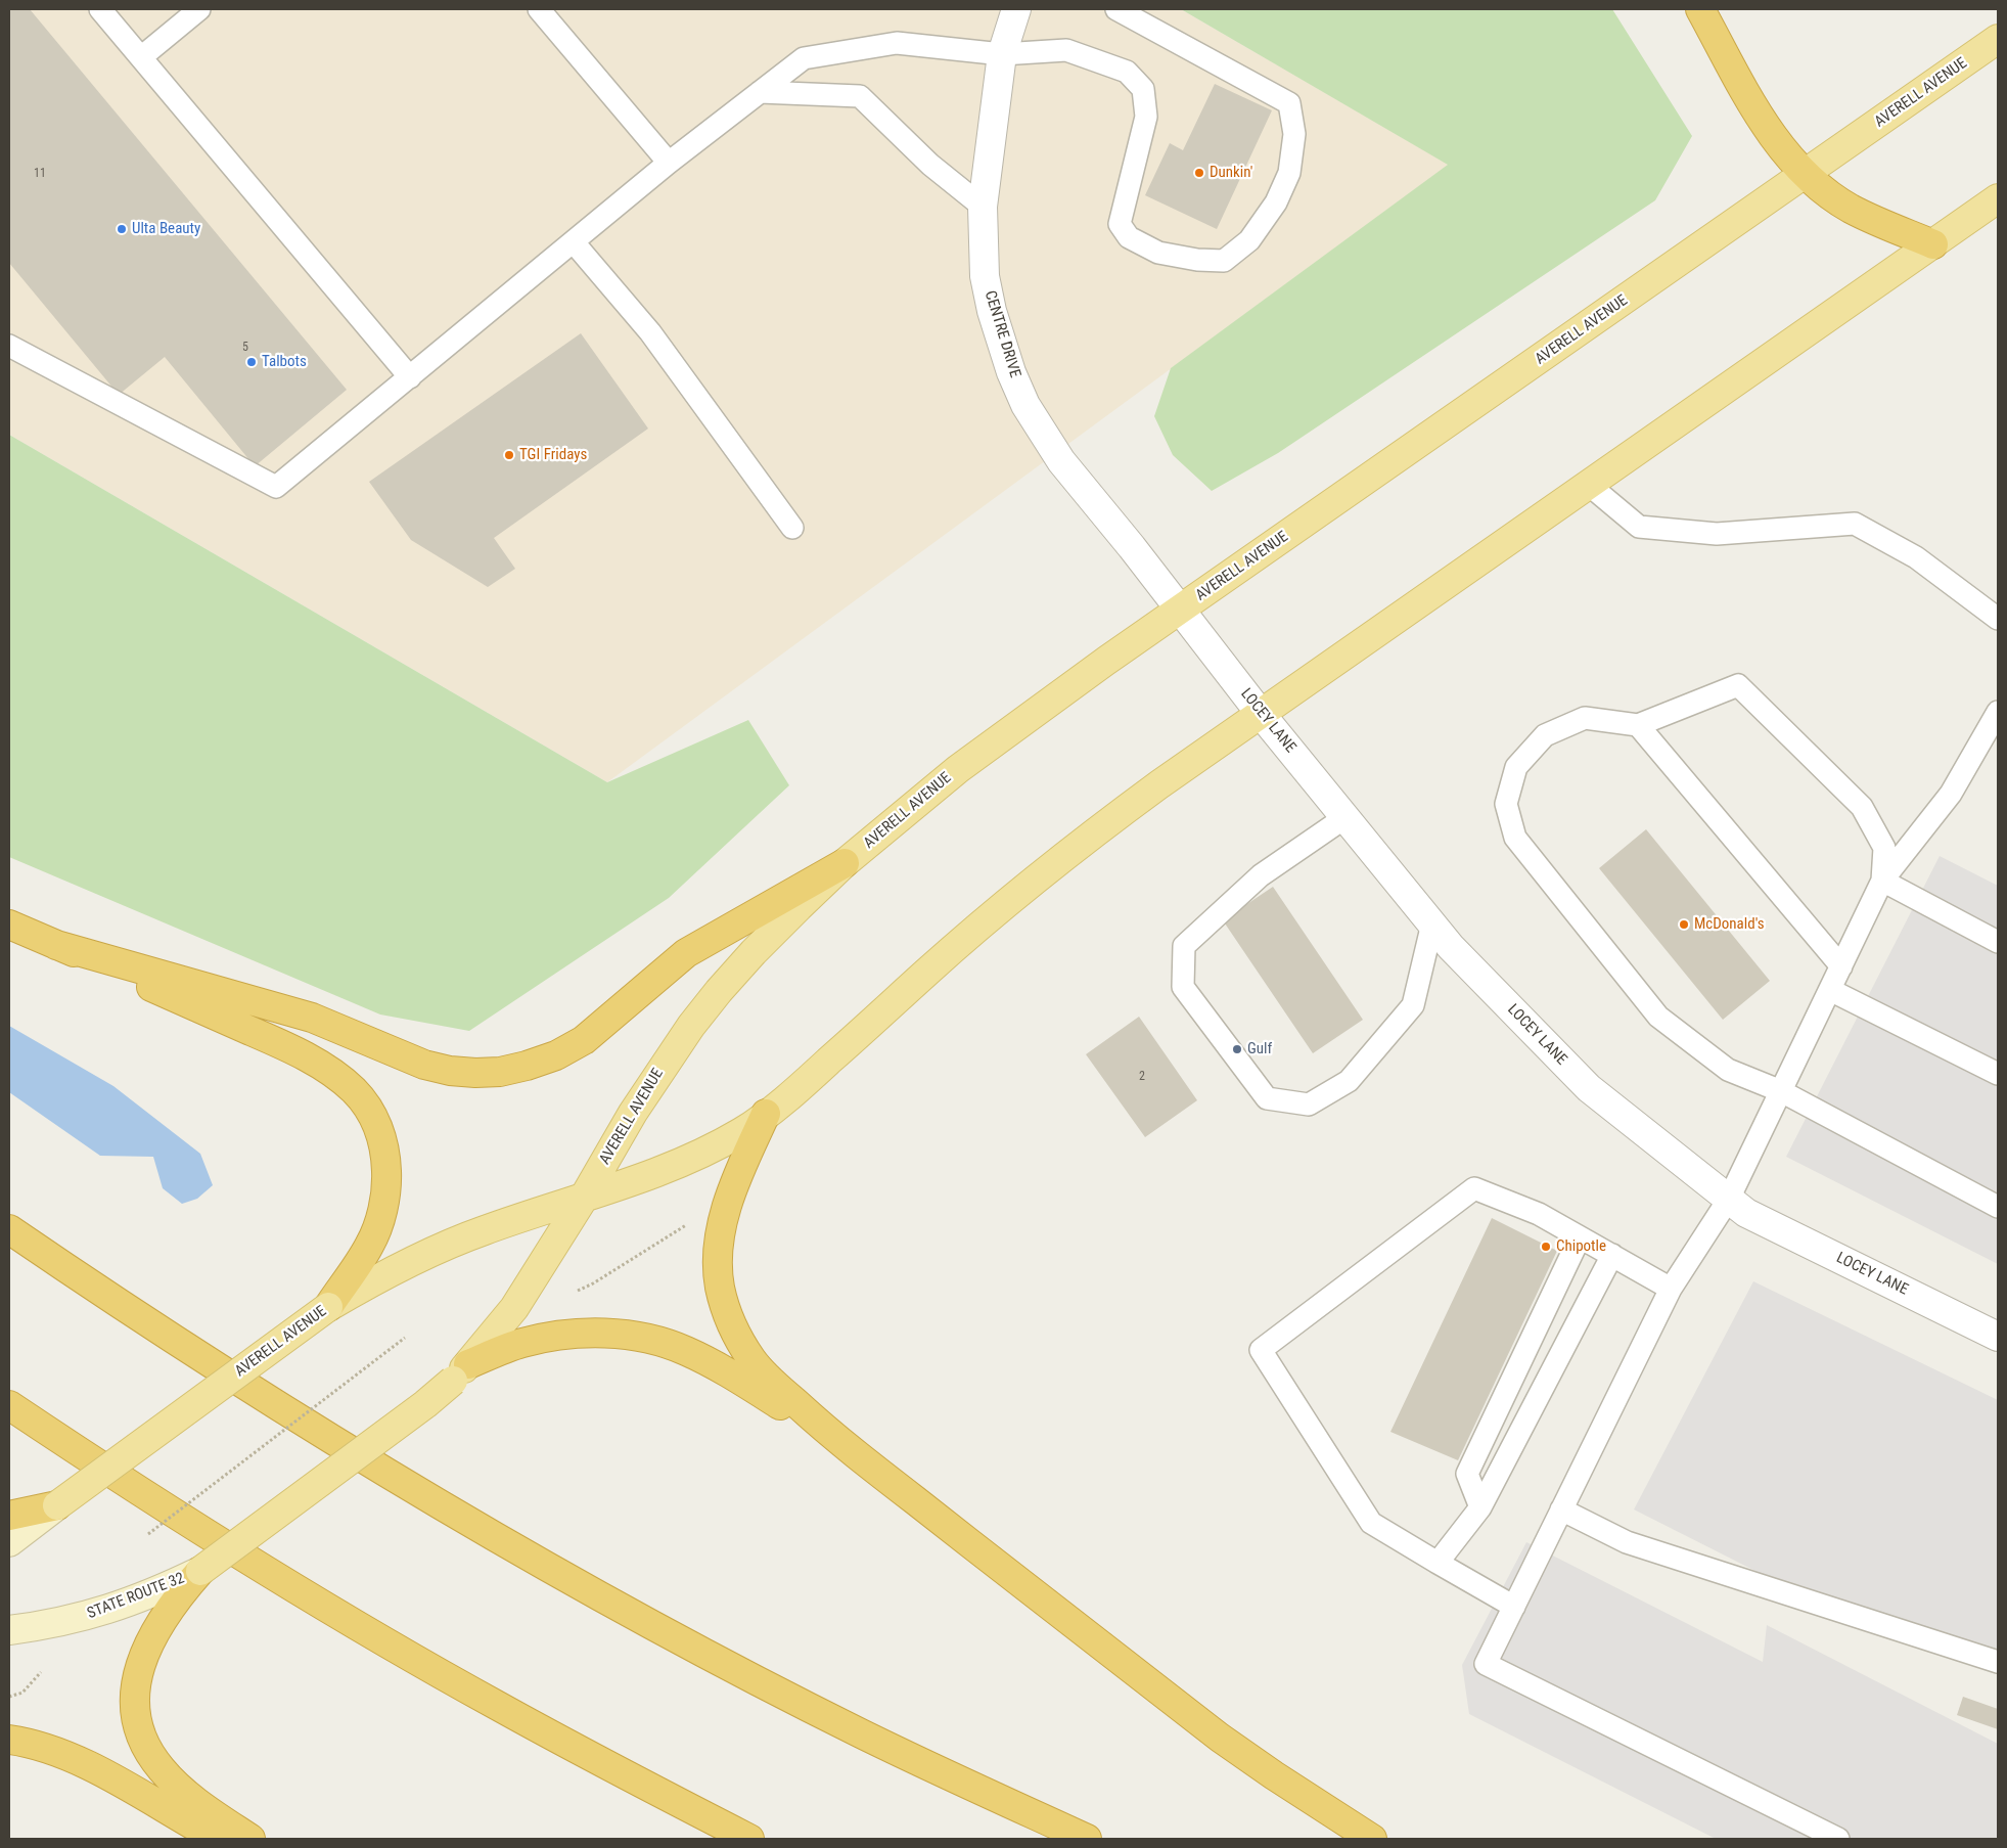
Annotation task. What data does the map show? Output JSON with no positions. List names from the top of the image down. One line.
{"streets":{"main road":["AVERELL AVENUE","STATE ROUTE 32"],"street":["CENTRE DRIVE","LOCEY LANE"]},"crossings":[["AVERELL AVENUE","CENTRE DRIVE"],["AVERELL AVENUE","LOCEY LANE"],["AVERELL AVENUE","STATE ROUTE 32"],["CENTRE DRIVE","LOCEY LANE"]],"places":["Dunkin'","Ulta Beauty","Talbots","TGI Fridays","McDonald's","Gulf","Chipotle"],"house_numbers":["11","5","2"]}
